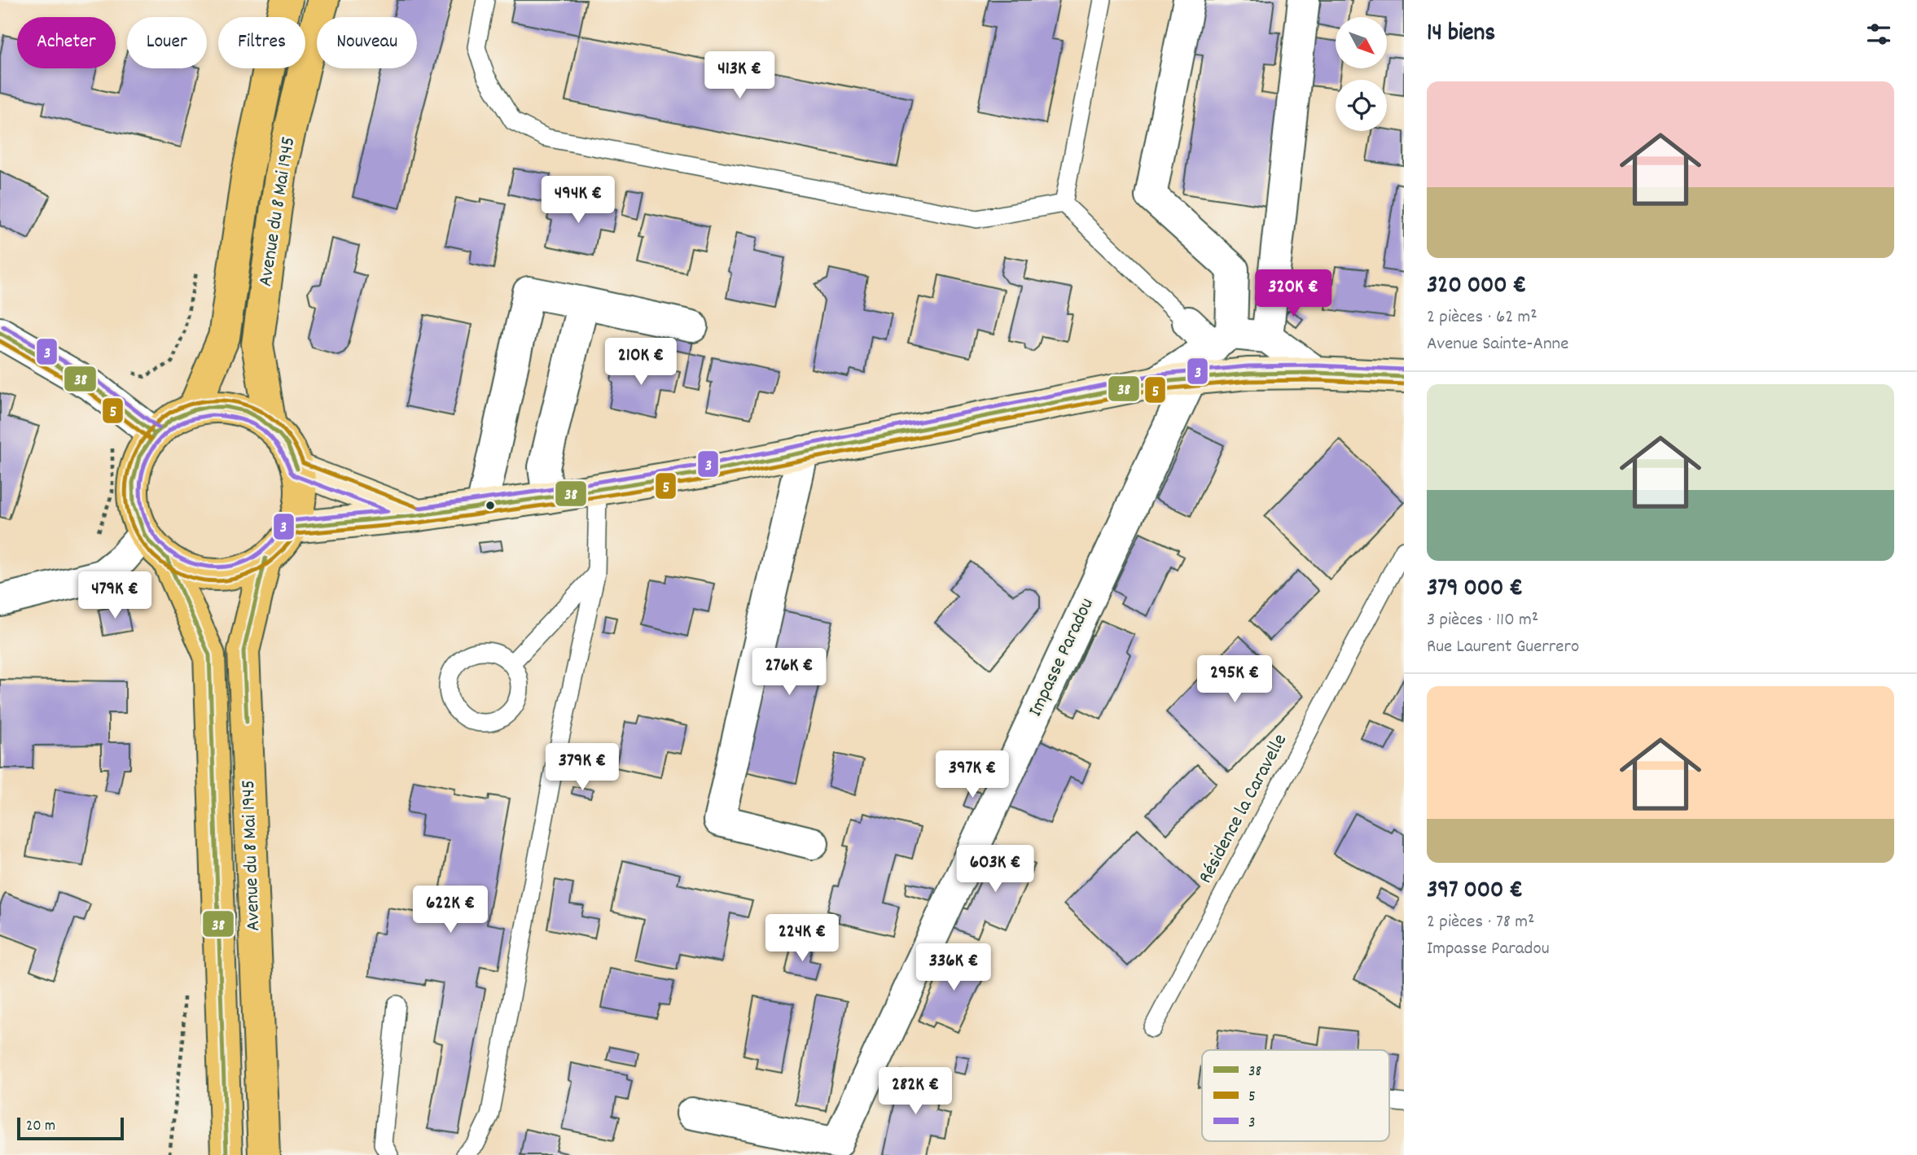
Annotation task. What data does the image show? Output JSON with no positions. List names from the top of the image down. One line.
{"streets":{"main road":["Avenue du 8 Mai 1945"],"street":["Impasse Paradou"],"lane":["Résidence la Caravelle"]},"lines":["transit line 3","transit line 38","transit line 5"],"legend":["38","5","3"],"scale_bar":"20 m","north":"bottom right","page":{"heading":"14 biens","chip":["Acheter","Louer","Filtres","Nouveau"],"price":["413K €","494K €","320K €","210K €","479K €","276K €","295K €","379K €","397K €","603K €","622K €","224K €","336K €","282K €"],"list":[{"name":"320 000 €","note":"2 pièces · 62 m² · Avenue Sainte-Anne"},{"name":"379 000 €","note":"3 pièces · 110 m² · Rue Laurent Guerrero"},{"name":"397 000 €","note":"2 pièces · 78 m² · Impasse Paradou"}],"scale":"20 m"}}
